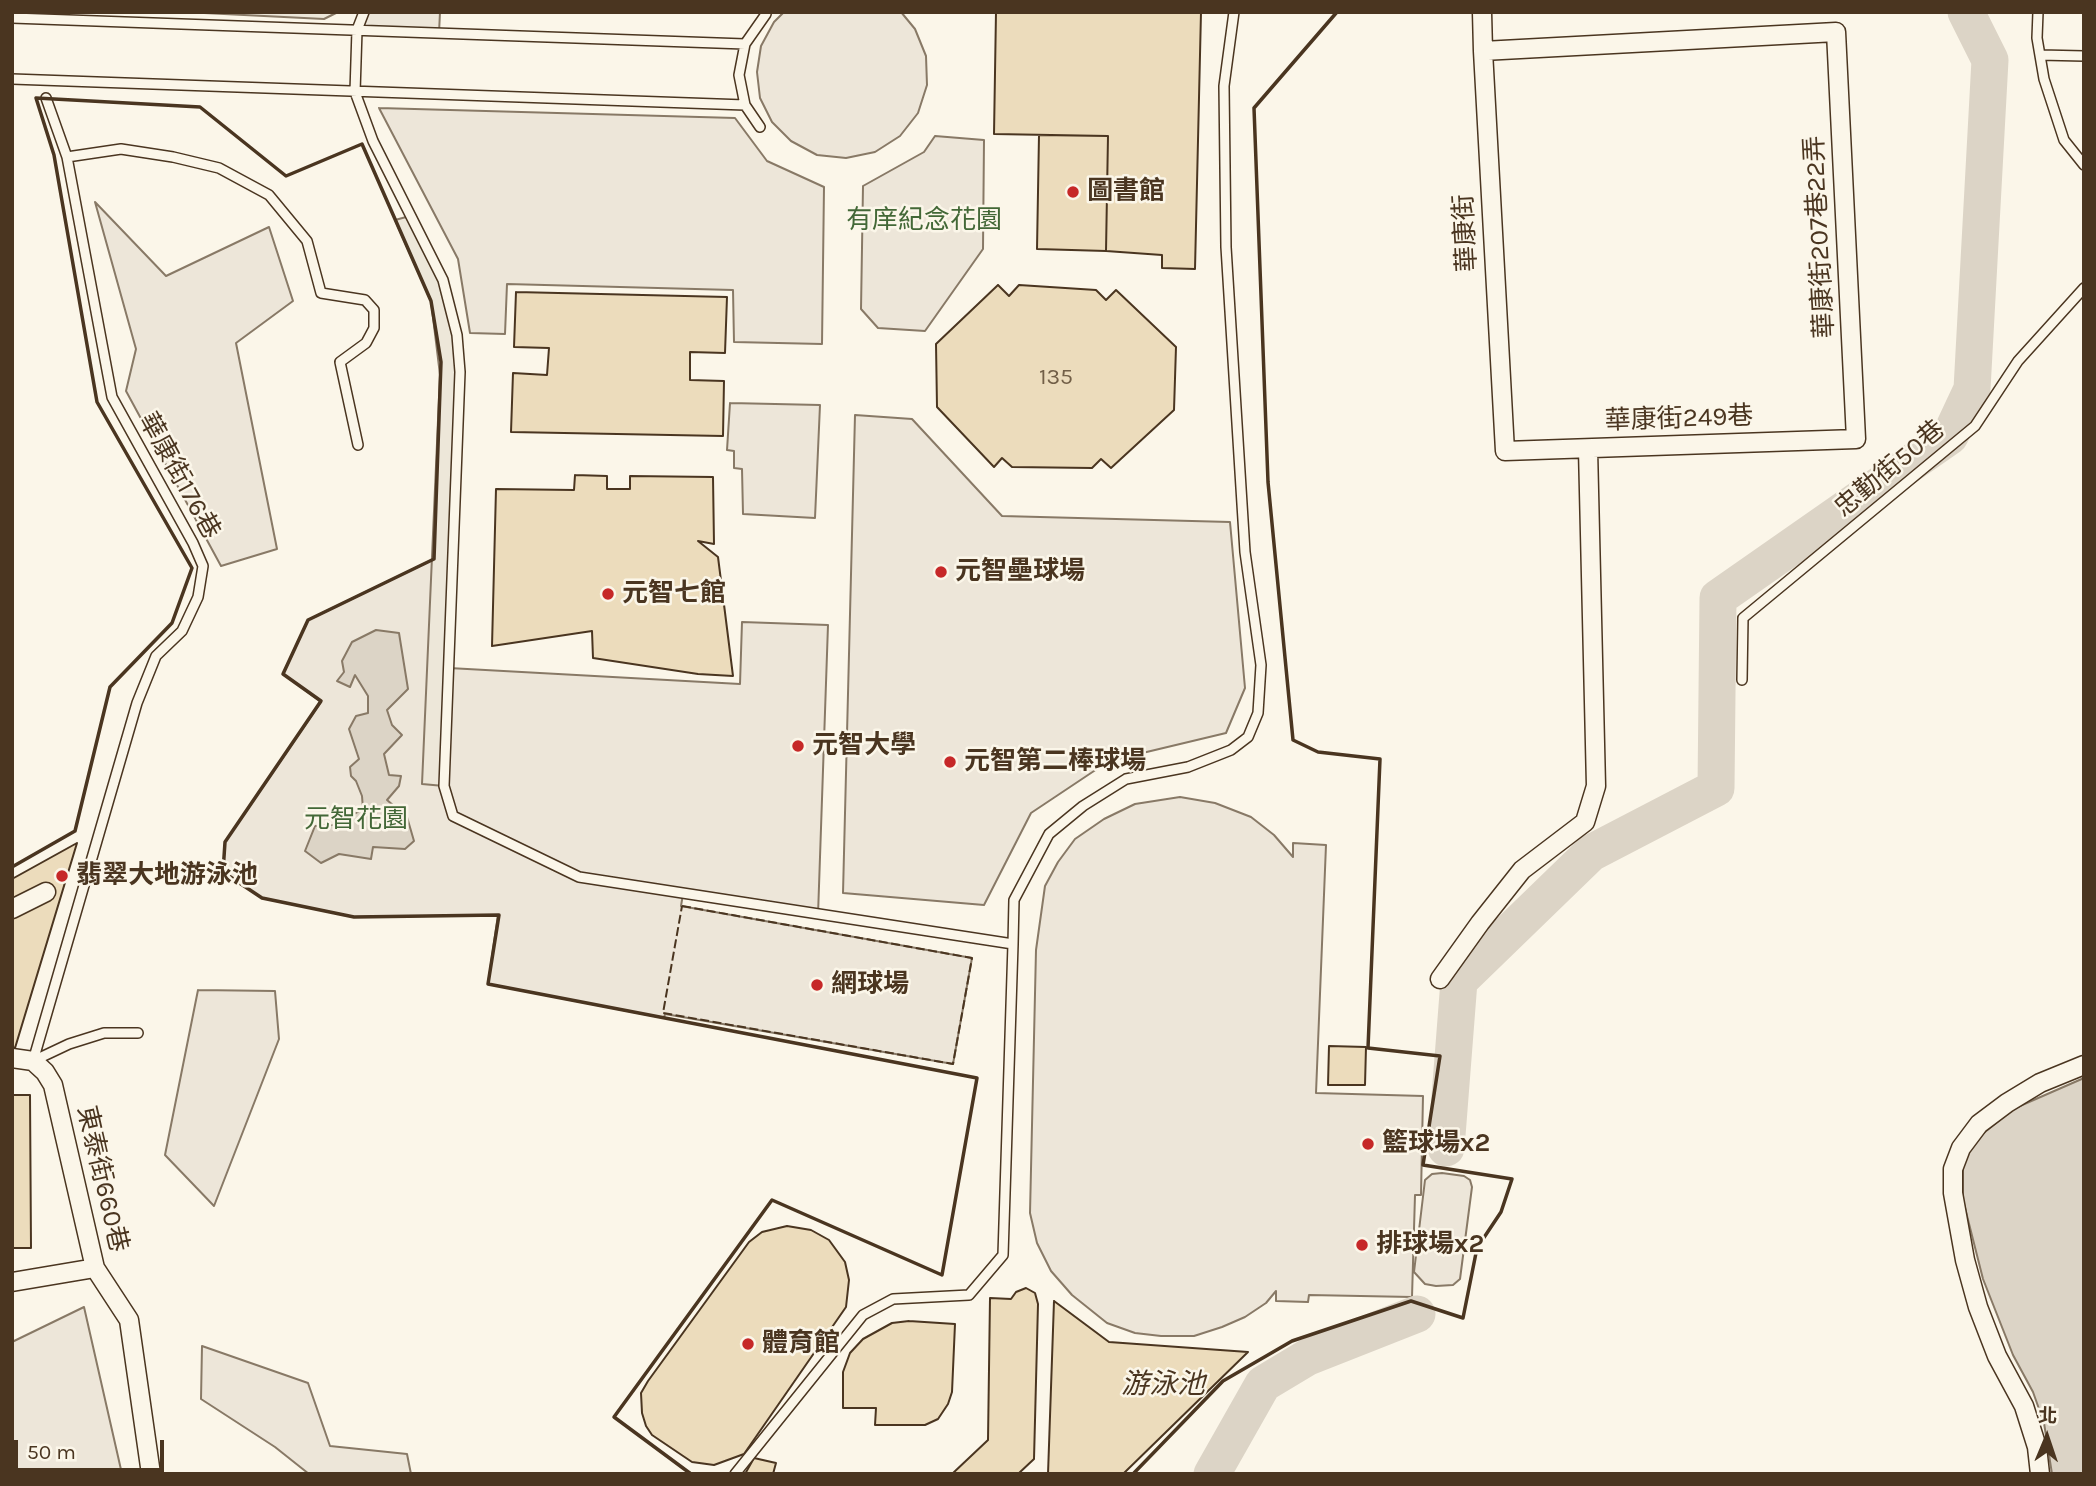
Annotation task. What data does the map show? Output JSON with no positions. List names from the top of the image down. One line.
{"streets":{"street":["華康街","華康街207巷22弄","華康街249巷","東泰街660巷"],"lane":["忠勤街50巷","華康街176巷"]},"crossings":[["華康街","華康街207巷22弄"],["華康街","華康街249巷"],["華康街207巷22弄","華康街249巷"],["華康街176巷","東泰街660巷"]],"water":["游泳池"],"parks":["有庠紀念花園","元智花園"],"places":["圖書館","元智壘球場","元智七館","元智大學","元智第二棒球場","翡翠大地游泳池","網球場","籃球場x2","排球場x2","體育館"],"house_numbers":["135"],"scale_bar":"50 m","north":"top"}
